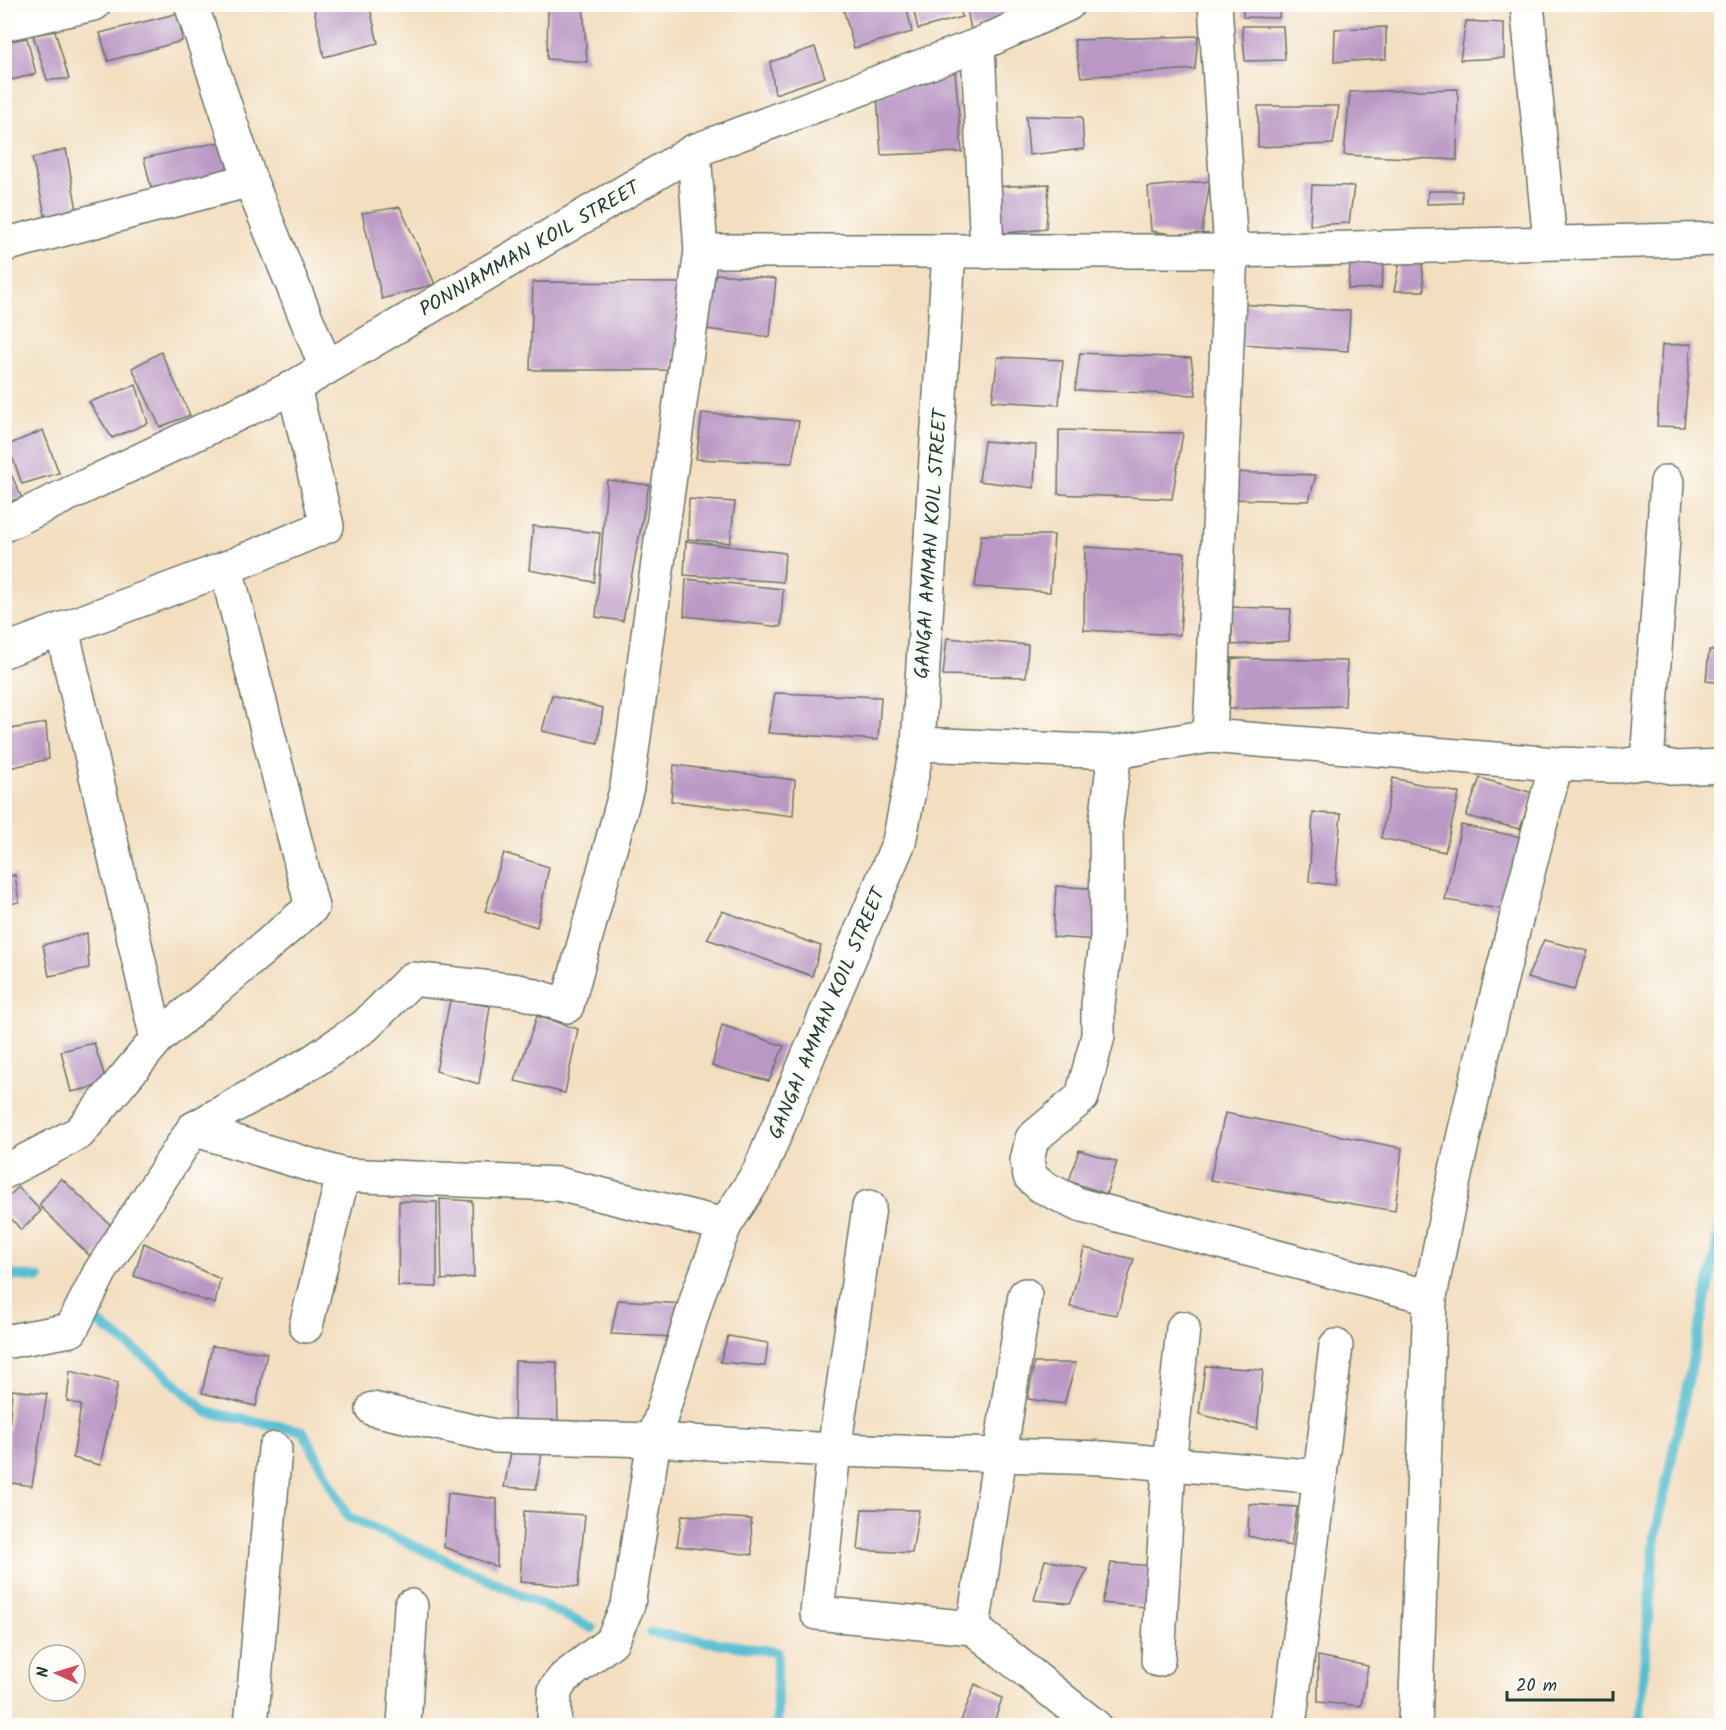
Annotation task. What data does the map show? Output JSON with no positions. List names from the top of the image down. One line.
{"streets":{"street":["PONNIAMMAN KOIL STREET","GANGAI AMMAN KOIL STREET"]},"scale_bar":"20 m","north":"left"}
